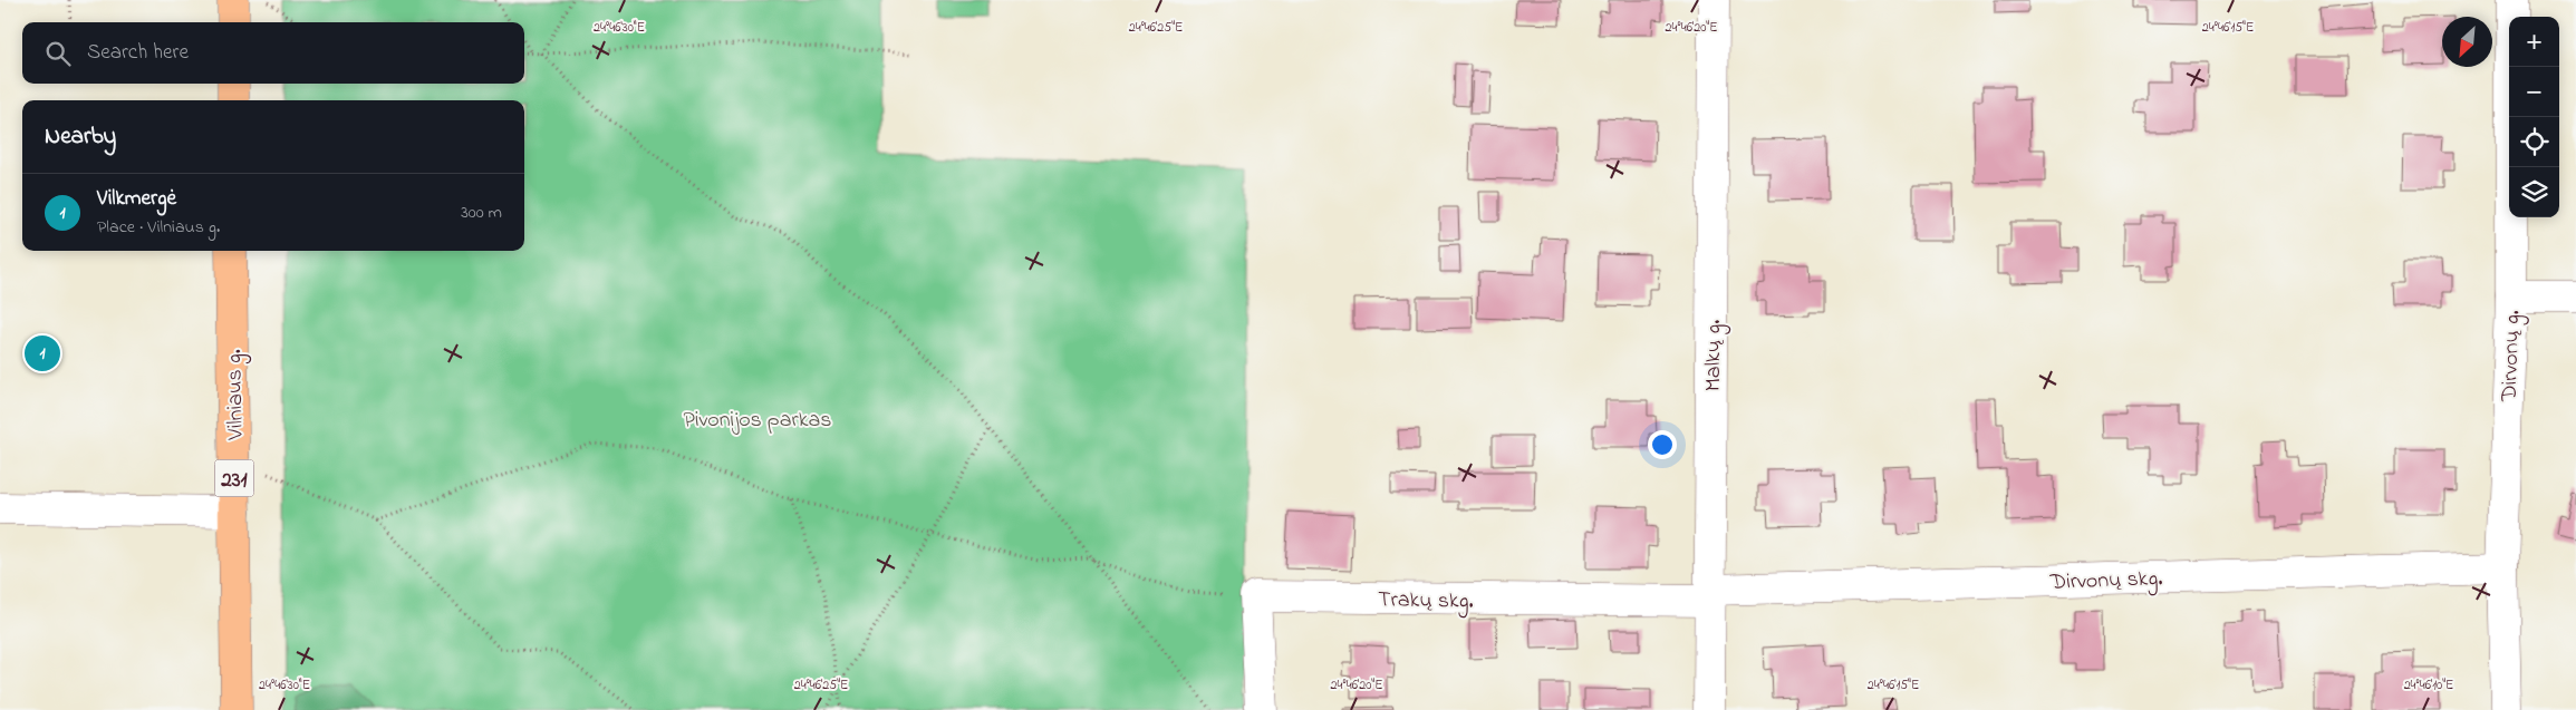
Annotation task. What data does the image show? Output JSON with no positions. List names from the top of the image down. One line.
{"streets":{"main road":["Vilniaus g.","231"],"street":["Malkų g.","Dirvonų g.","Dirvonų skg.","Trakų skg."]},"crossings":[["Malkų g.","Dirvonų skg."],["Malkų g.","Trakų skg."],["Dirvonų g.","Dirvonų skg."],["Dirvonų skg.","Trakų skg."]],"parks":["Pivonijos parkas"],"north":"bottom left","page":{"map_buttons":["+","−"],"search":"Search here","heading":"Nearby","list":[{"mark":"1","name":"Vilkmergė","note":"Place · Vilniaus g.","value":"300 m"}],"pins":"1"},"coordinates":["24°46'30\"E","24°46'25\"E","24°46'20\"E","24°46'15\"E","24°46'10\"E"]}
